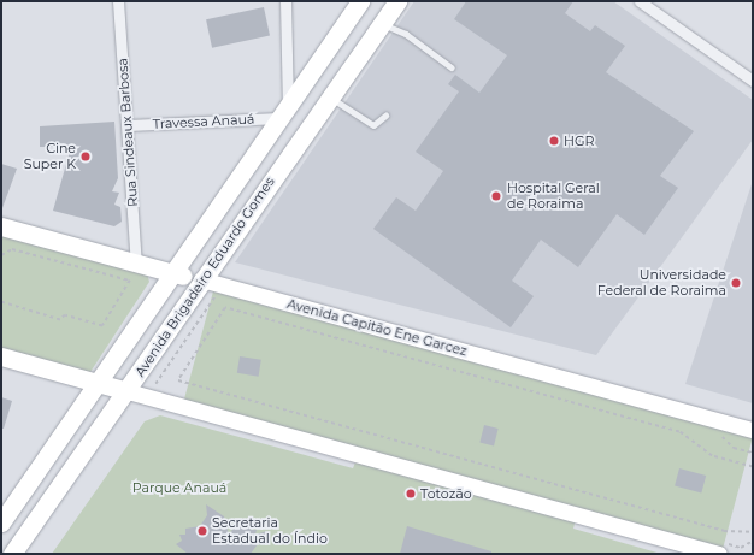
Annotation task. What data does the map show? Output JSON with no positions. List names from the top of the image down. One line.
{"streets":{"main road":["Avenida Brigadeiro Eduardo Gomes","Avenida Capitão Ene Garcez"],"street":["Travessa Anauá","Rua Sindeaux Barbosa"]},"crossings":[["Travessa Anauá","Rua Sindeaux Barbosa"],["Travessa Anauá","Avenida Brigadeiro Eduardo Gomes"],["Rua Sindeaux Barbosa","Avenida Capitão Ene Garcez"],["Avenida Brigadeiro Eduardo Gomes","Avenida Capitão Ene Garcez"]],"parks":["Parque Anauá"],"places":["HGR","Cine Super K","Hospital Geral de Roraima","Universidade Federal de Roraima","Totozão","Secretaria Estadual do Índio"]}
